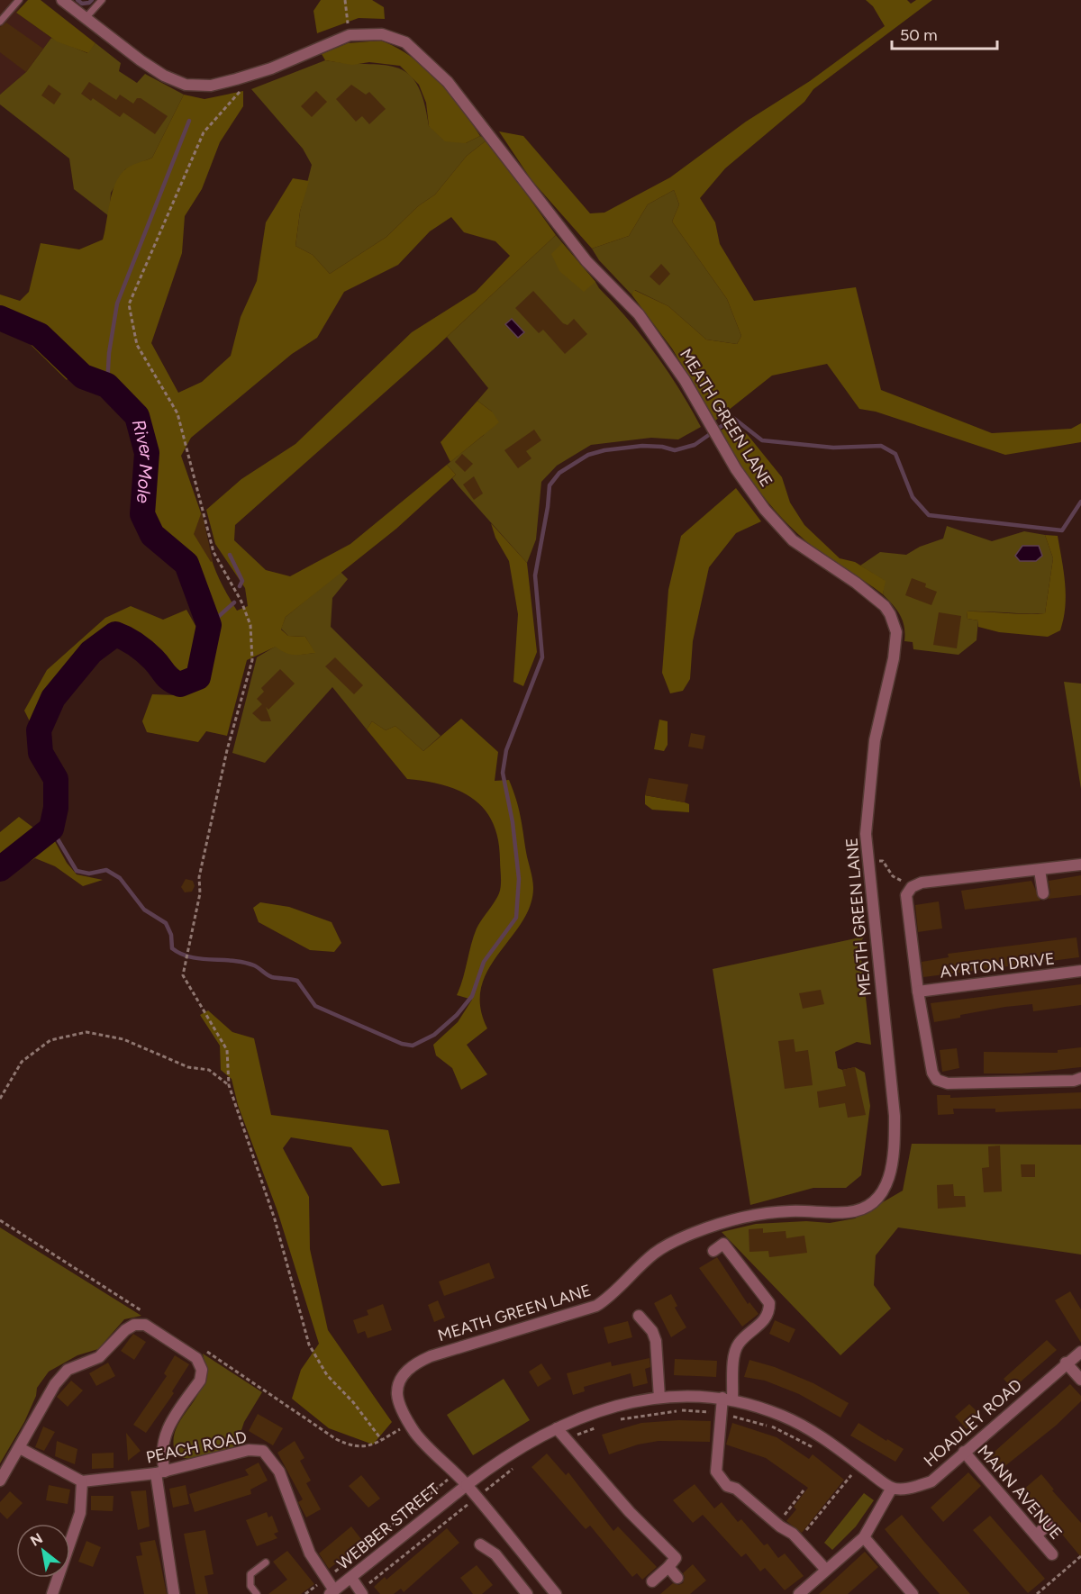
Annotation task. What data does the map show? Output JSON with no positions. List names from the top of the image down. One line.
{"streets":{"street":["MEATH GREEN LANE","AYRTON DRIVE","HOADLEY ROAD","PEACH ROAD","MANN AVENUE","WEBBER STREET"]},"crossings":[["MEATH GREEN LANE","WEBBER STREET"],["HOADLEY ROAD","MANN AVENUE"],["PEACH ROAD","WEBBER STREET"]],"water":["River Mole"],"scale_bar":"50 m","north":"top left"}
